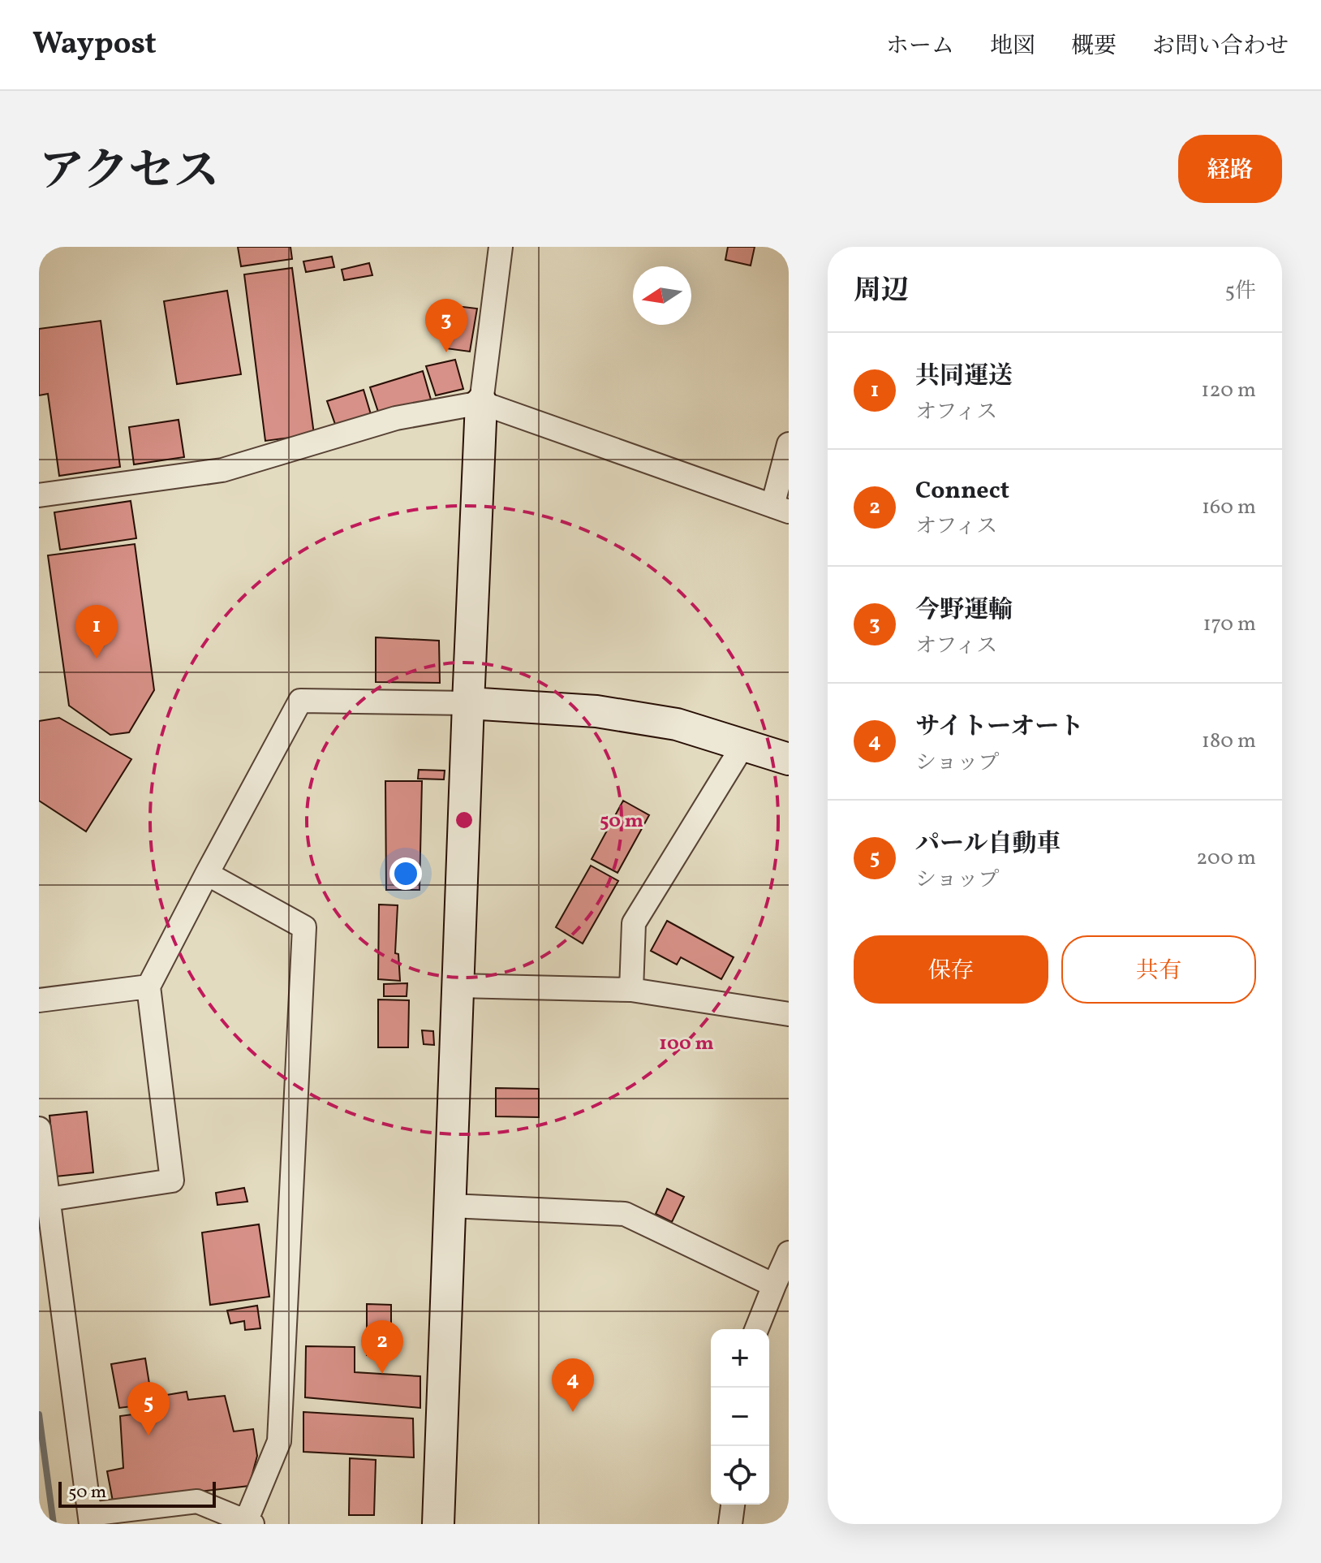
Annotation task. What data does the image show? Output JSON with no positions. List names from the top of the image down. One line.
{"scale_bar":"50 m","north":"left","page":{"header":"Waypost","nav":["ホーム","地図","概要","お問い合わせ"],"title":"アクセス","buttons":["経路",["保存","共有"]],"heading":["周辺","5件"],"pins":["3","1","2","4","5"],"list":[{"mark":"1","name":"共同運送","note":"オフィス","value":"120 m"},{"mark":"2","name":"Connect","note":"オフィス","value":"160 m"},{"mark":"3","name":"今野運輸","note":"オフィス","value":"170 m"},{"mark":"4","name":"サイトーオート","note":"ショップ","value":"180 m"},{"mark":"5","name":"パール自動車","note":"ショップ","value":"200 m"}],"map_buttons":["+","−"],"scale":"50 m"},"rings":["50 m","100 m"]}
